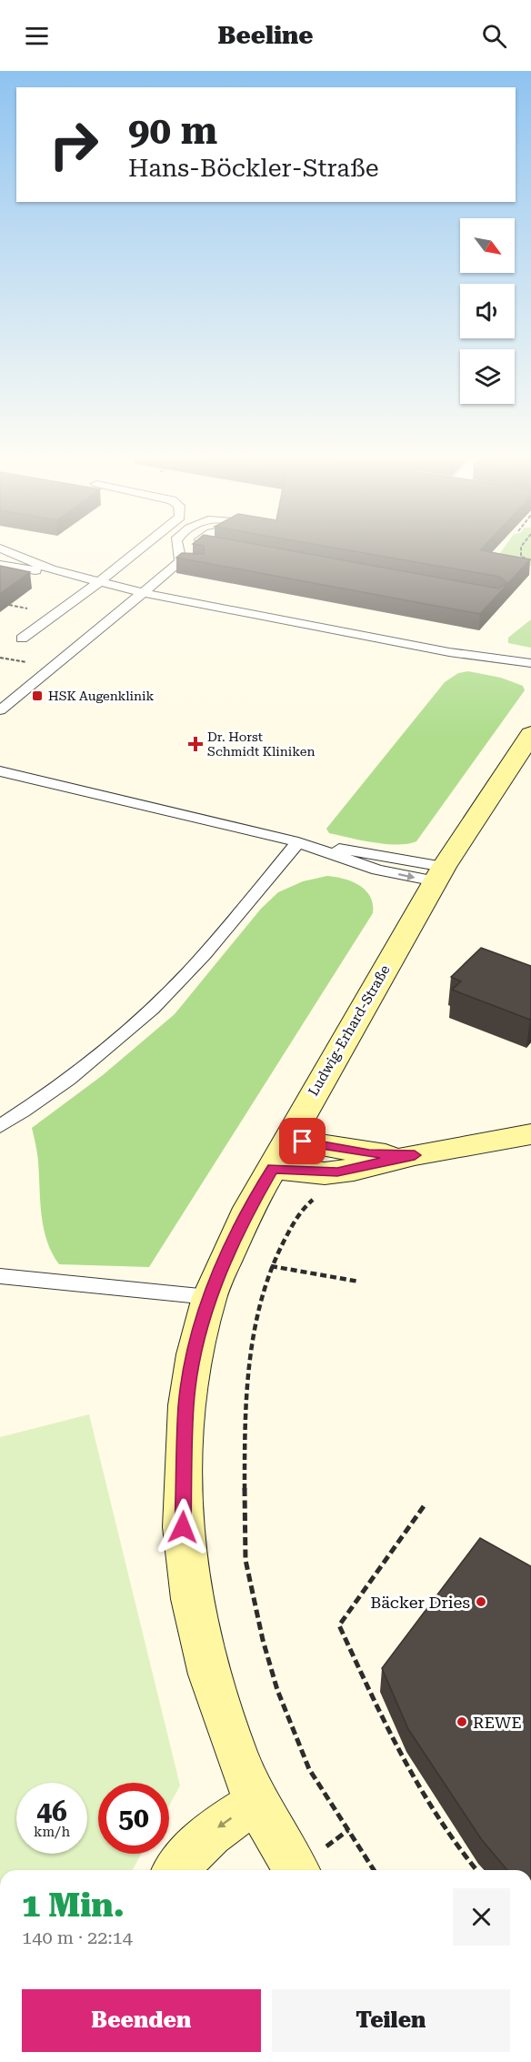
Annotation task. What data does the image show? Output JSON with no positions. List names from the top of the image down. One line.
{"streets":{"main road":["Ludwig-Erhard-Straße"]},"places":{"transit":["HSK Augenklinik"],"health":["Dr. Horst Schmidt Kliniken"],"other":["Bäcker Dries","REWE"]},"north":"bottom right","page":{"header":"Beeline","turn":["90 m","Hans-Böckler-Straße"],"speed":"46 km/h","limit":"50","heading":["1 Min.","140 m · 22:14"],"buttons":["Beenden","Teilen"]}}
